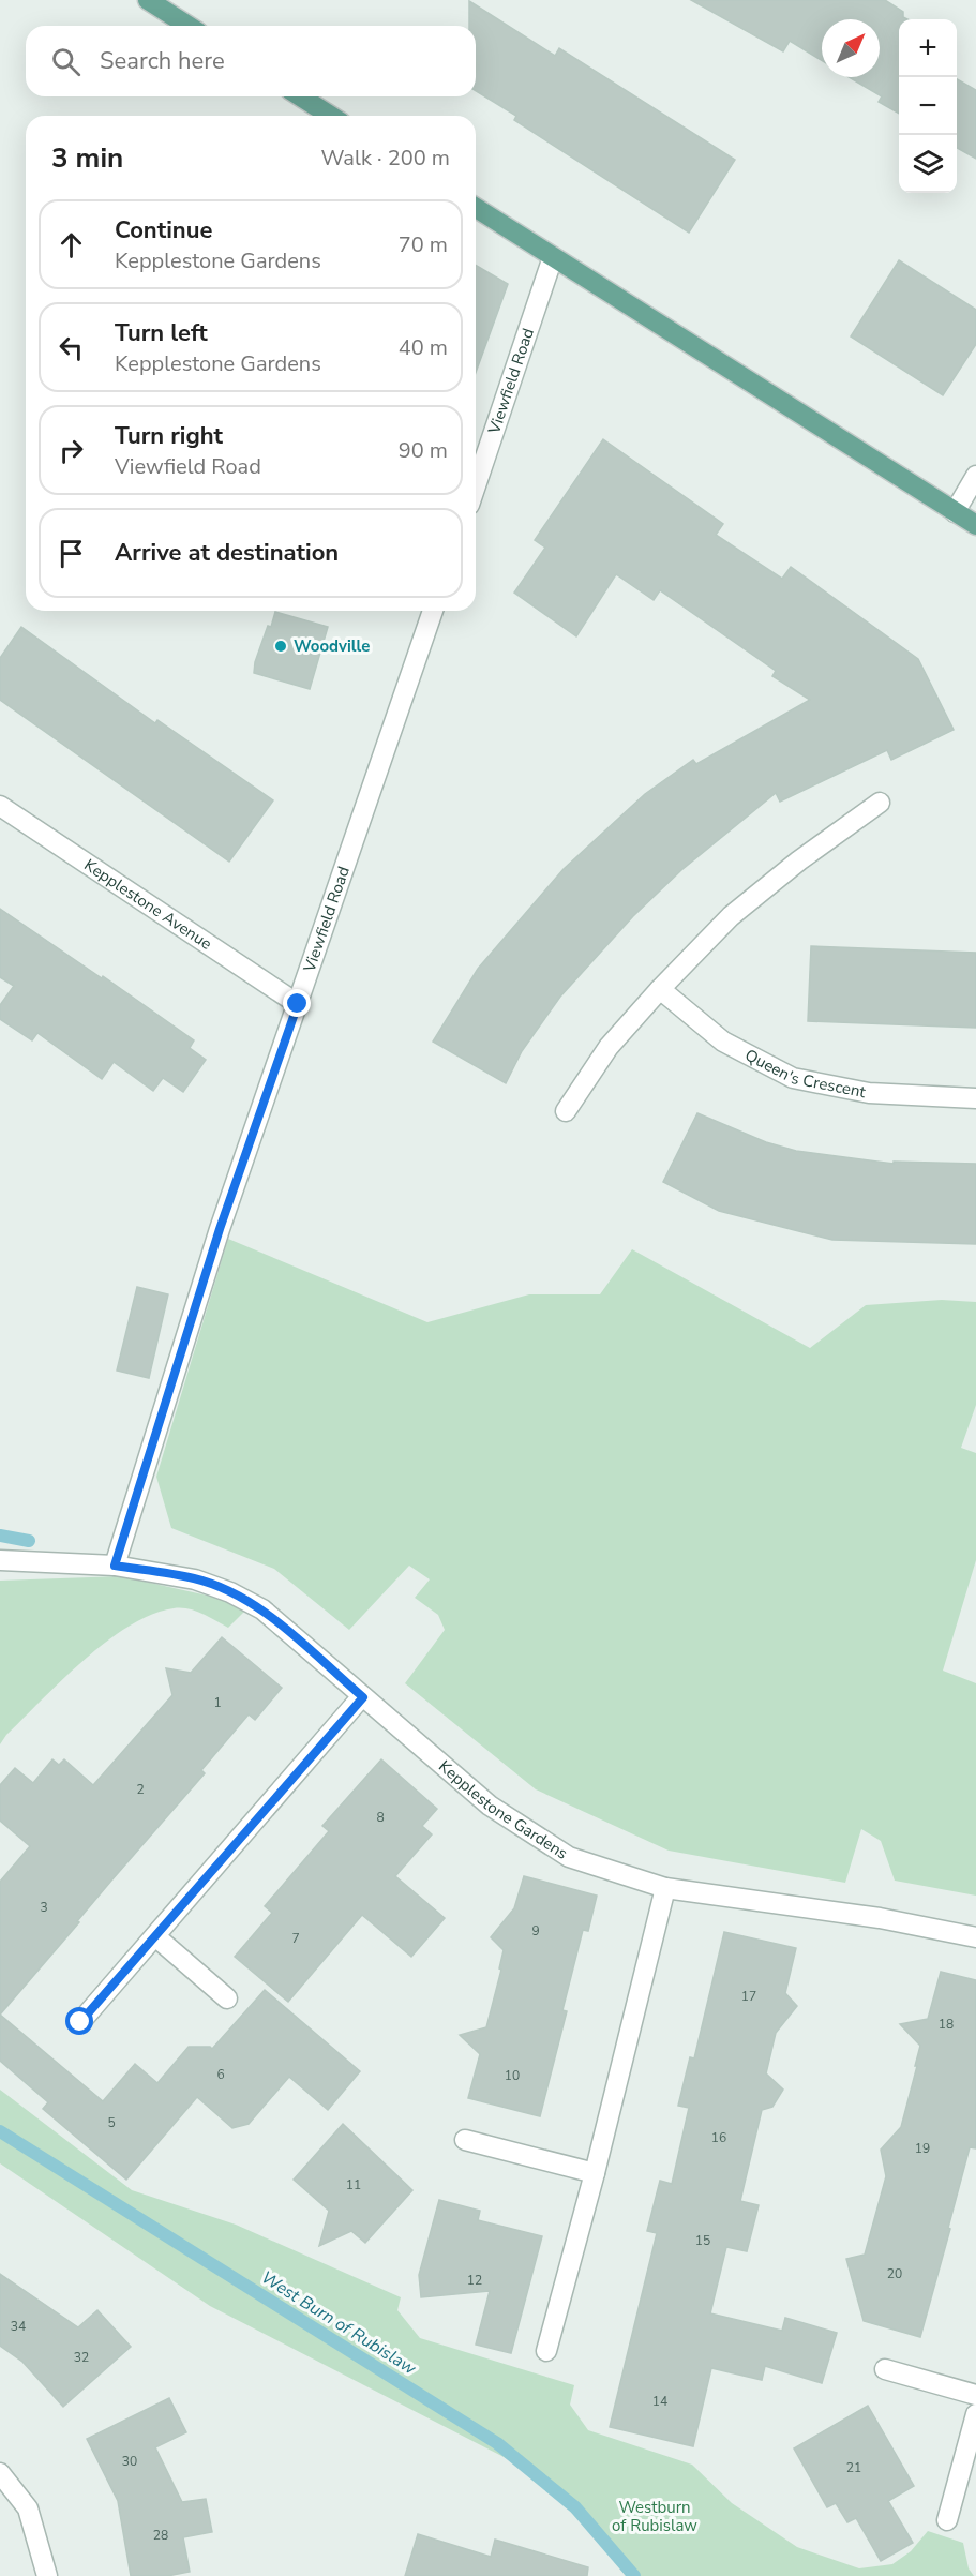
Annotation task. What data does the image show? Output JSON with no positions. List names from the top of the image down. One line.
{"streets":{"street":["Viewfield Road","Kepplestone Avenue","Queen's Crescent","Kepplestone Gardens"]},"crossings":[["Viewfield Road","Kepplestone Avenue"],["Viewfield Road","Kepplestone Gardens"]],"water":["West Burn of Rubislaw"],"parks":["Westburn of Rubislaw"],"places":["Woodville"],"house_numbers":["1","2","8","3","9","7","17","18","6","10","5","16","19","11","15","20","12","34","32","14","30","21","28"],"north":"top right","page":{"map_buttons":["+","−"],"search":"Search here","heading":["3 min","Walk · 200 m"],"list":[["Continue","Kepplestone Gardens","70 m"],["Turn left","Kepplestone Gardens","40 m"],["Turn right","Viewfield Road","90 m"],"Arrive at destination"]}}
